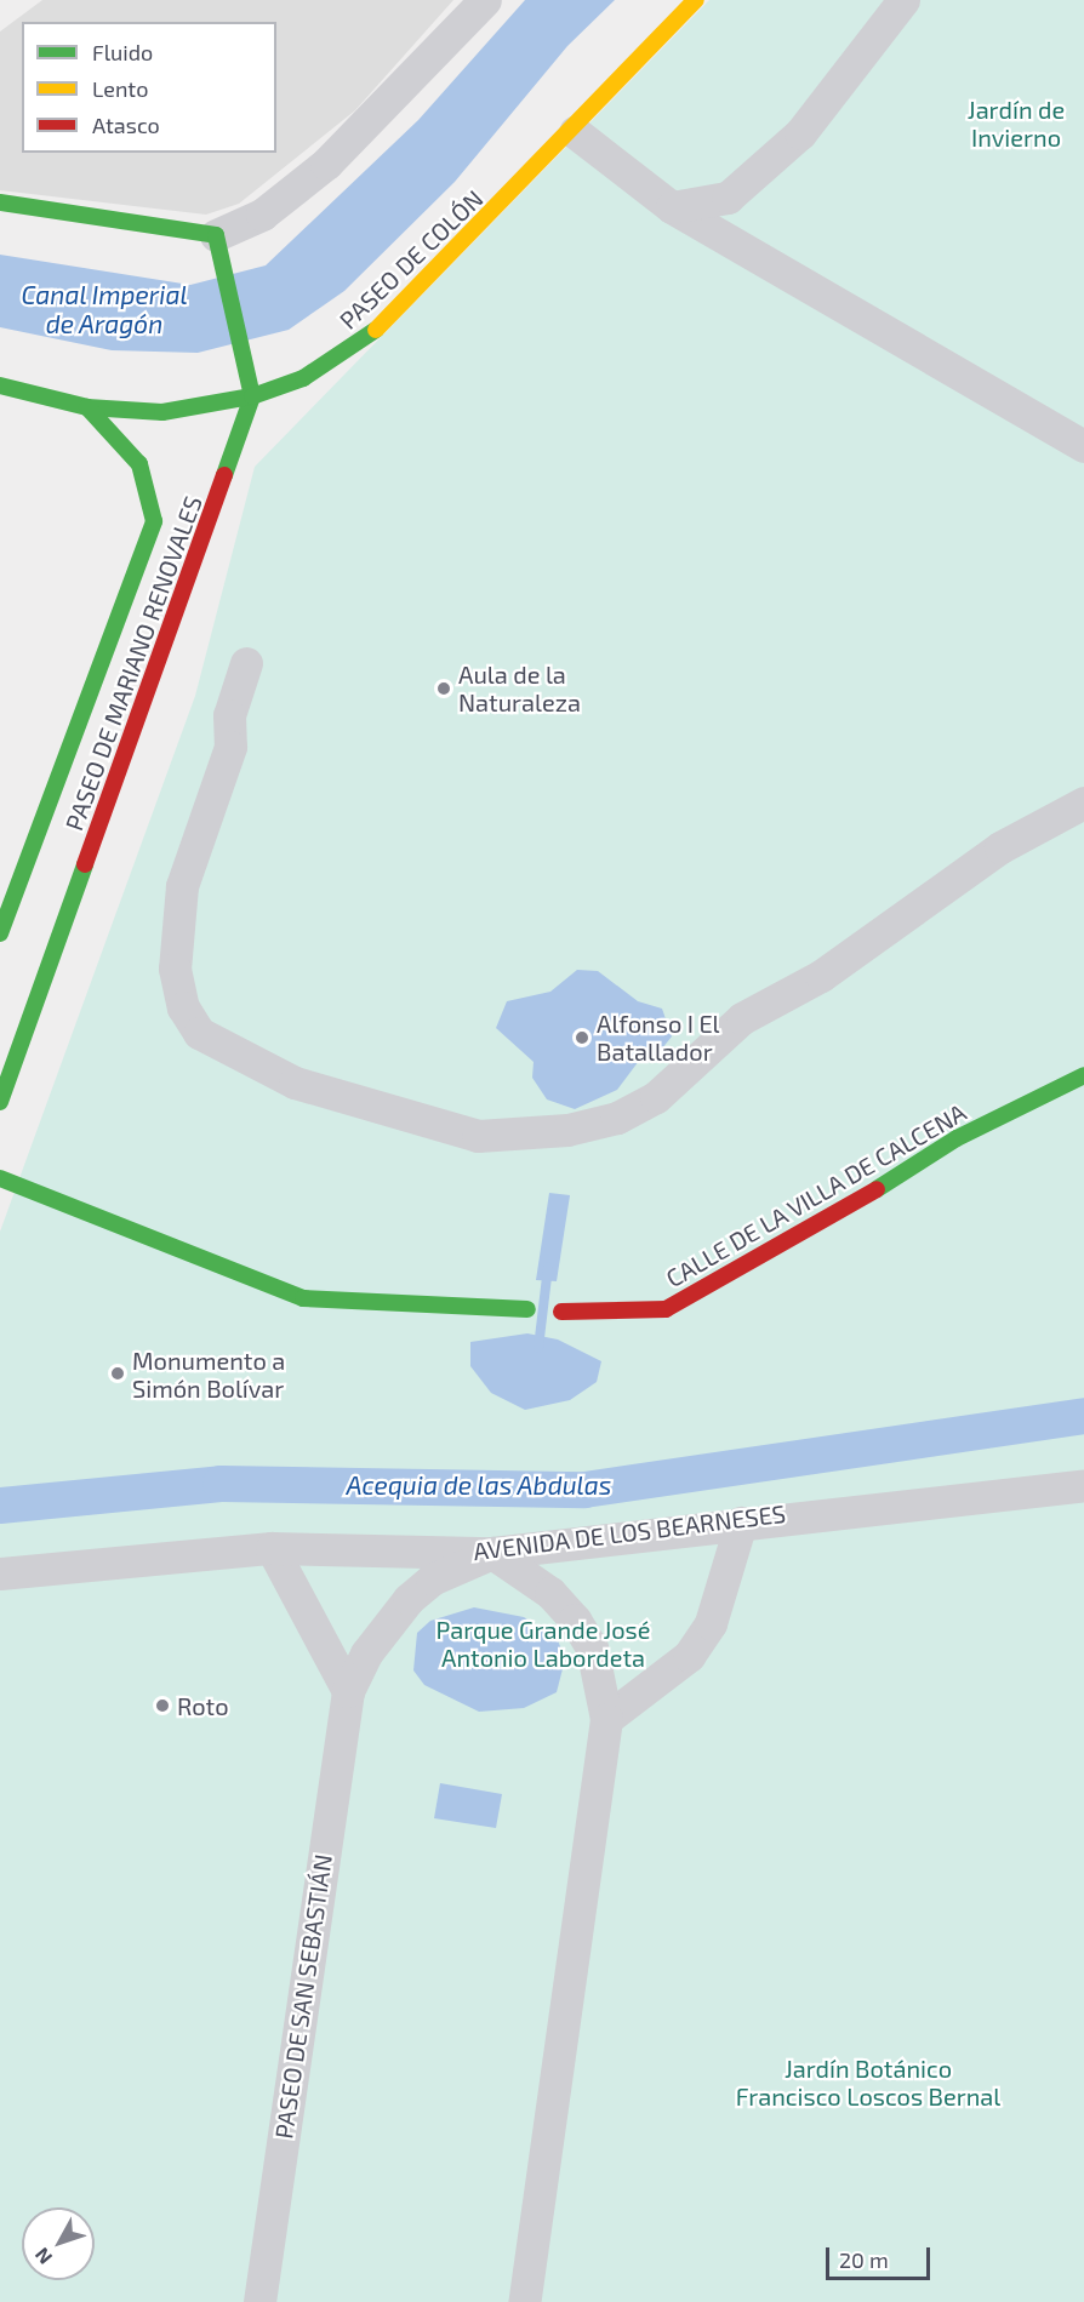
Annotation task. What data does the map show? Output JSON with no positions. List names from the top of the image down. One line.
{"streets":{"street":["PASEO DE COLÓN","PASEO DE MARIANO RENOVALES","CALLE DE LA VILLA DE CALCENA","AVENIDA DE LOS BEARNESES","PASEO DE SAN SEBASTIÁN"]},"crossings":[["PASEO DE COLÓN","PASEO DE MARIANO RENOVALES"],["AVENIDA DE LOS BEARNESES","PASEO DE SAN SEBASTIÁN"]],"water":["Canal Imperial de Aragón","Acequia de las Abdulas"],"parks":["Jardín de Invierno","Parque Grande José Antonio Labordeta","Jardín Botánico Francisco Loscos Bernal"],"places":["Aula de la Naturaleza","Alfonso I El Batallador","Monumento a Simón Bolívar","Roto"],"legend":["Fluido","Lento","Atasco"],"scale_bar":"20 m","north":"bottom left"}
